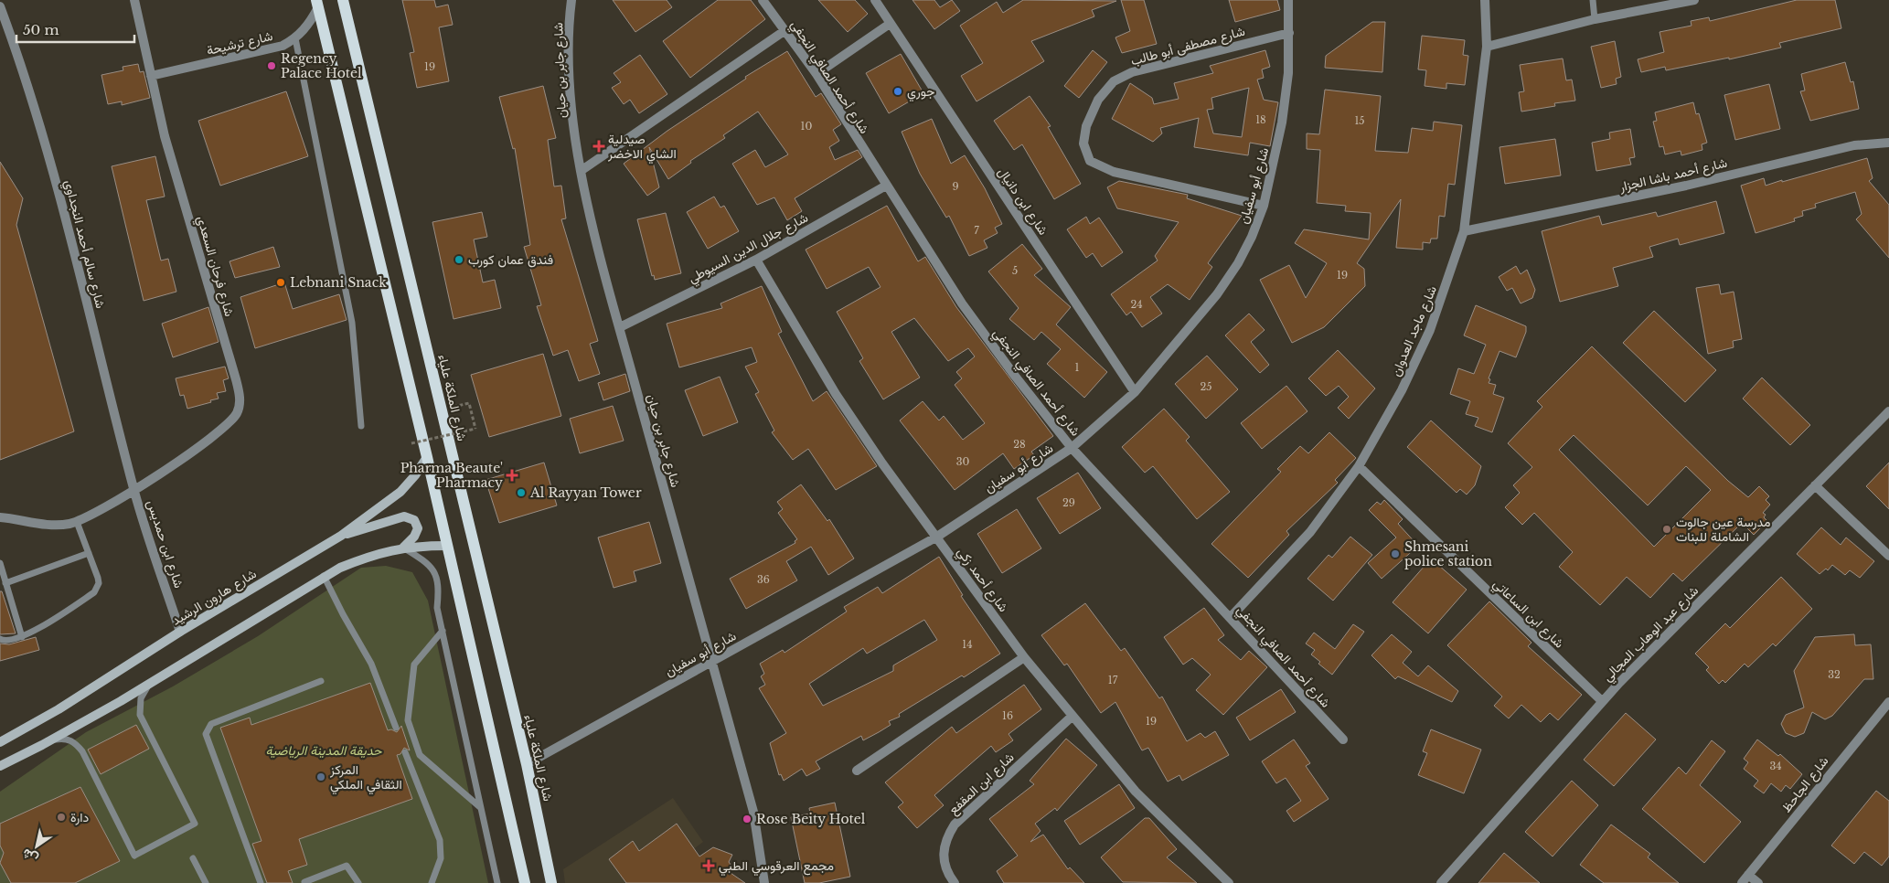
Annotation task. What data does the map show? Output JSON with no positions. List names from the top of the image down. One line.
{"streets":{"main road":["شارع الملكة علياء","شارع هارون الرشيد"],"street":["شارع ترشيحة","شارع مصطفى أبو طالب","شارع جابر بن حيان","شارع أحمد الصافي النجفي","شارع أحمد باشا الجزار","شارع أبو سفيان","شارع ابن دانيال","شارع سالم أحمد النجداوي","شارع جلال الدين السيوطي","شارع فرحان السعدي","شارع ماجد العدوان","شارع ابن حمديس","شارع أحمد زكي","شارع ابن الساعاتي","شارع عبد الوهاب المجالي","شارع ابن المقفع","شارع الجاحظ"]},"crossings":[["شارع ترشيحة","شارع فرحان السعدي"],["شارع مصطفى أبو طالب","شارع أبو سفيان"],["شارع جابر بن حيان","شارع أبو سفيان"],["شارع جابر بن حيان","شارع جلال الدين السيوطي"],["شارع أحمد الصافي النجفي","شارع أبو سفيان"],["شارع أحمد الصافي النجفي","شارع جلال الدين السيوطي"],["شارع أحمد الصافي النجفي","شارع ماجد العدوان"],["شارع أحمد باشا الجزار","شارع ماجد العدوان"],["شارع أبو سفيان","شارع ابن دانيال"],["شارع أبو سفيان","شارع الملكة علياء"],["شارع أبو سفيان","شارع أحمد زكي"],["شارع سالم أحمد النجداوي","شارع فرحان السعدي"],["شارع سالم أحمد النجداوي","شارع ابن حمديس"],["شارع جلال الدين السيوطي","شارع أحمد زكي"],["شارع فرحان السعدي","شارع ابن حمديس"],["شارع ماجد العدوان","شارع ابن الساعاتي"],["شارع ابن حمديس","شارع هارون الرشيد"],["شارع أحمد زكي","شارع ابن المقفع"],["شارع ابن الساعاتي","شارع عبد الوهاب المجالي"]],"parks":["حديقة المدينة الرياضية"],"places":{"other":["Regency Palace Hotel","جوري","فندق عمان كورب","Lebnani Snack","Al Rayyan Tower","مدرسة عين جالوت الشاملة للبنات","Shmesani police station","المركز الثقافي الملكي","دارة","Rose Beity Hotel"],"health":["صيدلية الشاي الاخضر","Pharma Beaute' Pharmacy","مجمع العرقوسي الطبي"]},"house_numbers":["19","18","15","10","9","7","5","19","24","1","25","28","30","29","36","14","32","17","16","19","34"],"scale_bar":"50 m","north":"bottom left"}
